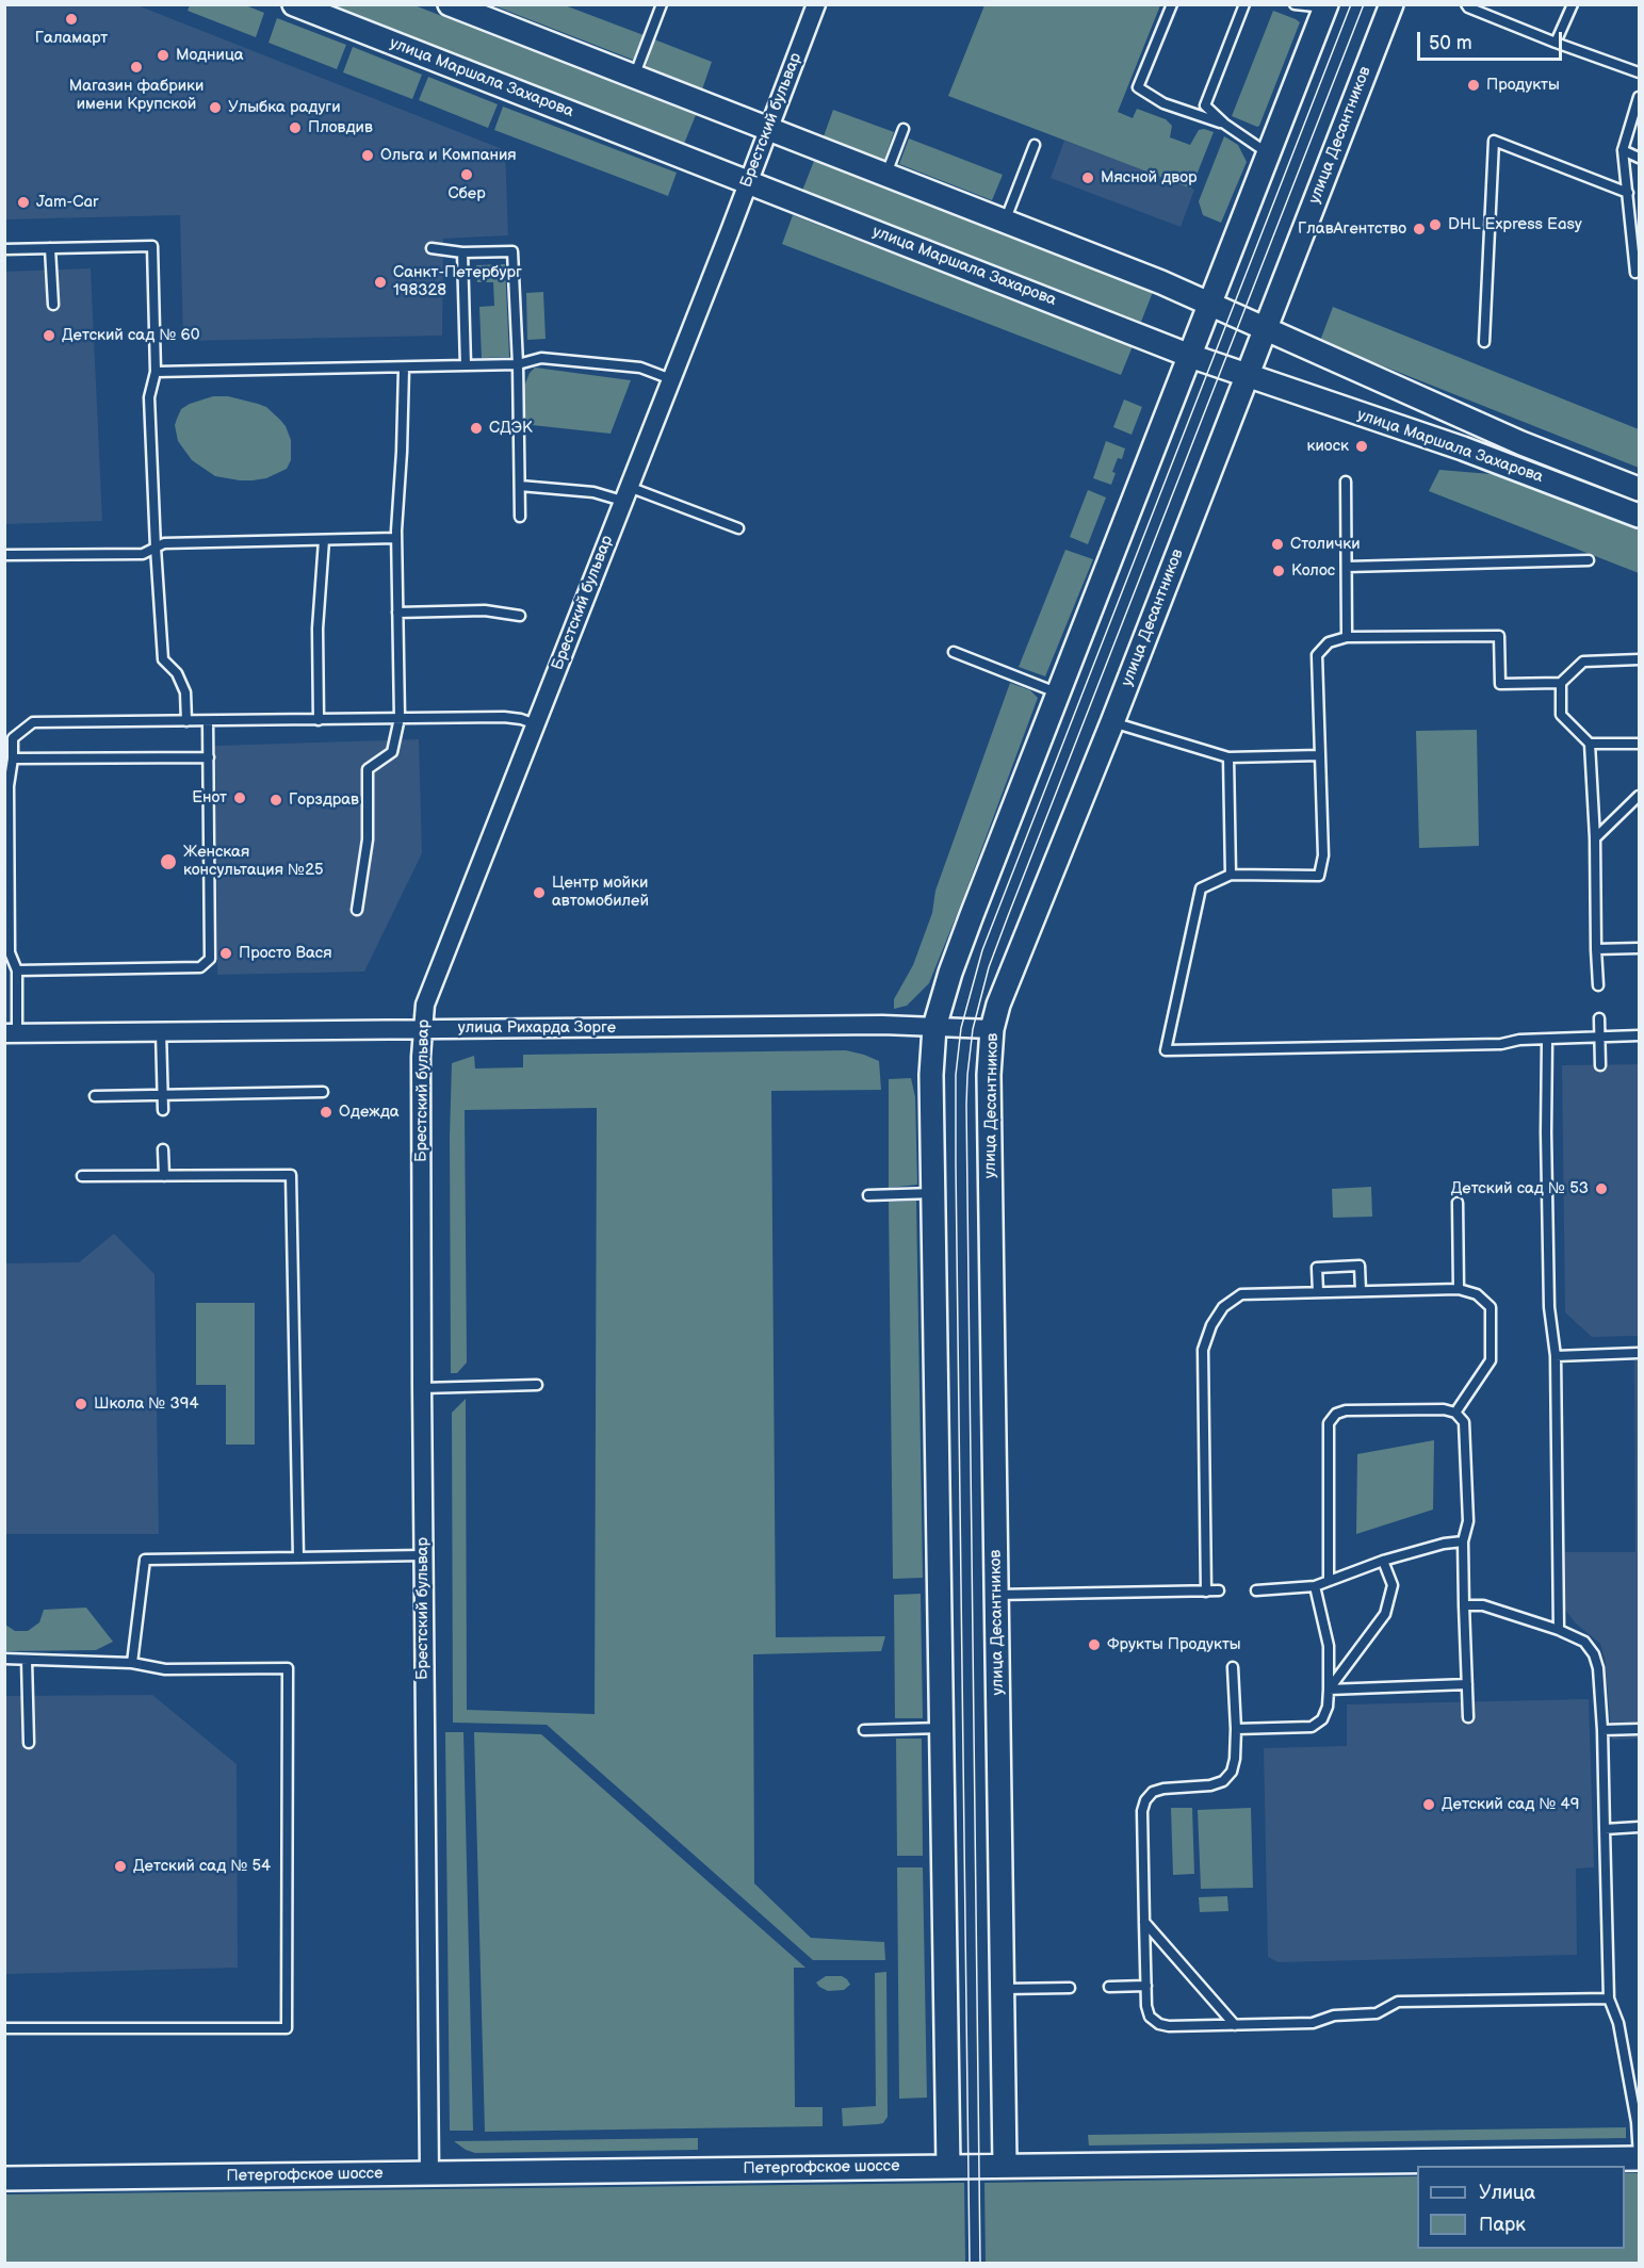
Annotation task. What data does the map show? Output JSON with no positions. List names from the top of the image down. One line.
{"streets":{"street":["улица Маршала Захарова","Брестский бульвар","улица Десантников","улица Рихарда Зорге","Петергофское шоссе"]},"crossings":[["улица Маршала Захарова","Брестский бульвар"],["улица Маршала Захарова","улица Десантников"],["Брестский бульвар","улица Рихарда Зорге"],["Брестский бульвар","Петергофское шоссе"],["улица Десантников","улица Рихарда Зорге"],["улица Десантников","Петергофское шоссе"]],"places":["Галамарт","Модница","Магазин фабрики имени Крупской","Продукты","Улыбка радуги","Пловдив","Ольга и Компания","Сбер","Мясной двор","Jam-Car","DHL Express Easy","ГлавАгентство","Санкт-Петербург 198328","Детский сад № 60","СДЭК","киоск","Столички","Колос","Енот","Горздрав","Женская консультация №25","Центр мойки автомобилей","Просто Вася","Одежда","Детский сад № 53","Школа № 394","Фрукты Продукты","Детский сад № 49","Детский сад № 54"],"legend":["Улица","Парк"],"scale_bar":"50 m"}
